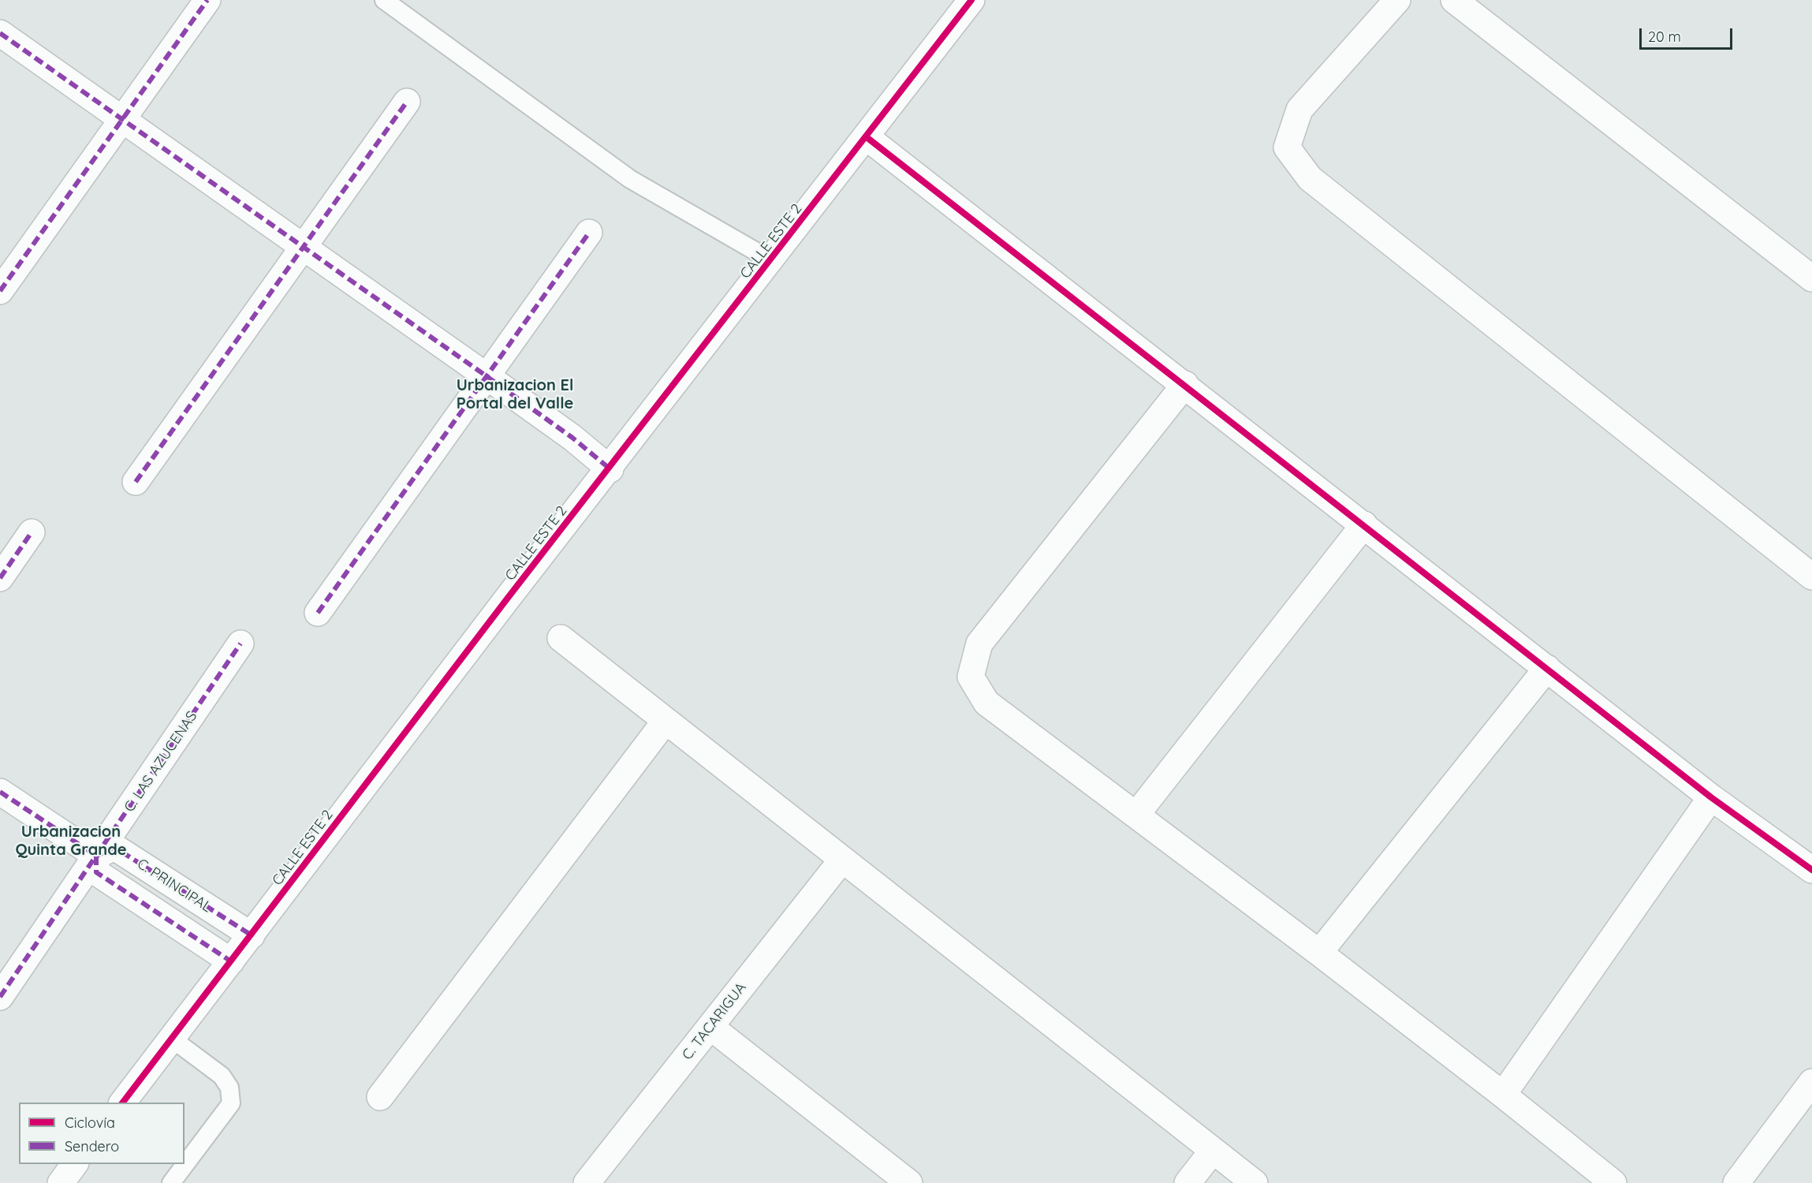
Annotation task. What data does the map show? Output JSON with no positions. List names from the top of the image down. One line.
{"streets":{"street":["CALLE ESTE 2","C. LAS AZUCENAS","C. PRINCIPAL","C. TACARIGUA"]},"crossings":[["CALLE ESTE 2","C. PRINCIPAL"],["C. LAS AZUCENAS","C. PRINCIPAL"]],"districts":["Urbanizacion El Portal del Valle","Urbanizacion Quinta Grande"],"legend":["Ciclovía","Sendero"],"scale_bar":"20 m"}
